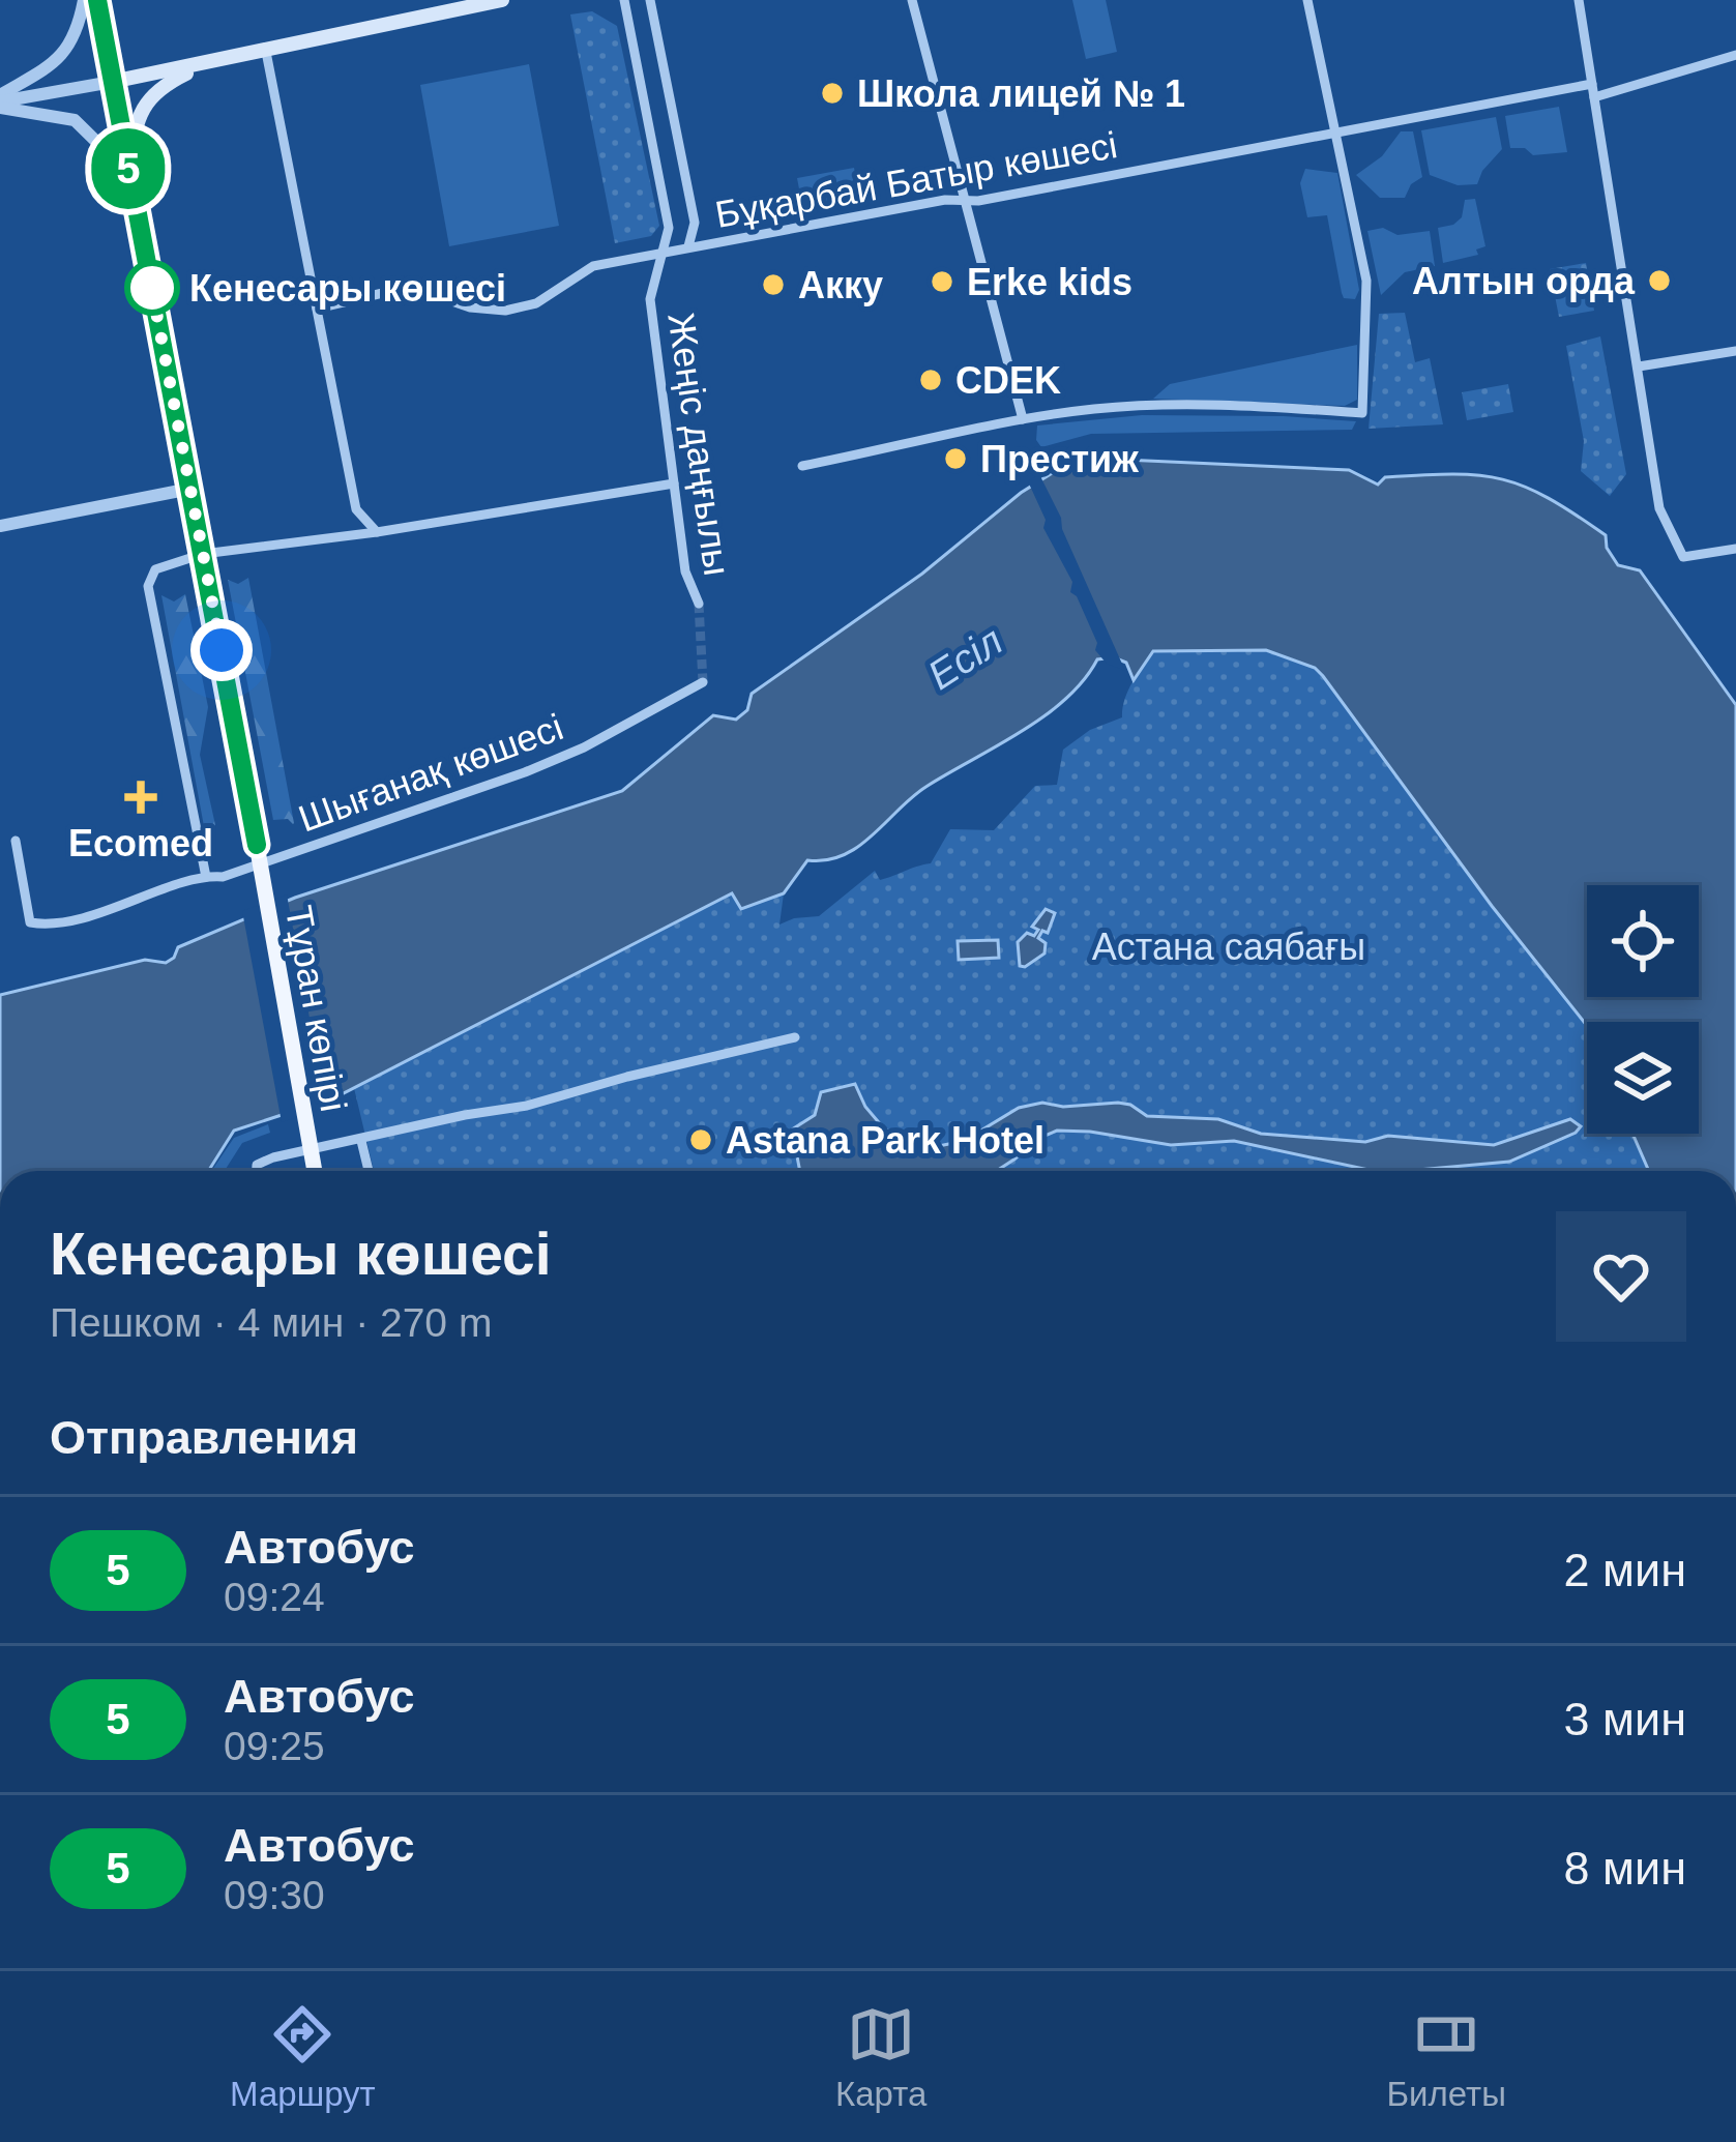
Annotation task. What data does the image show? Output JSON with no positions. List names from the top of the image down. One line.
{"streets":{"main road":["Тұран көпірі"],"street":["Бұқарбай Батыр көшесі","Жеңіс даңғылы","Шығанақ көшесі"]},"crossings":[["Бұқарбай Батыр көшесі","Жеңіс даңғылы"]],"water":["Есіл"],"parks":["Астана саябағы"],"places":{"other":["Школа лицей № 1","Алтын орда","Erke kids","Акку","Кенесары көшесі","CDEK","Престиж","Astana Park Hotel"],"health":["Ecomed"]},"lines":["bus line 5"],"page":{"on_map":"5","heading":[["Кенесары көшесі","Пешком · 4 мин · 270 m"],"Отправления"],"list":[{"mark":"5","name":"Автобус","note":"09:24","value":"2 мин"},{"mark":"5","name":"Автобус","note":"09:25","value":"3 мин"},{"mark":"5","name":"Автобус","note":"09:30","value":"8 мин"}],"tabs":["Маршрут","Карта","Билеты"]}}
